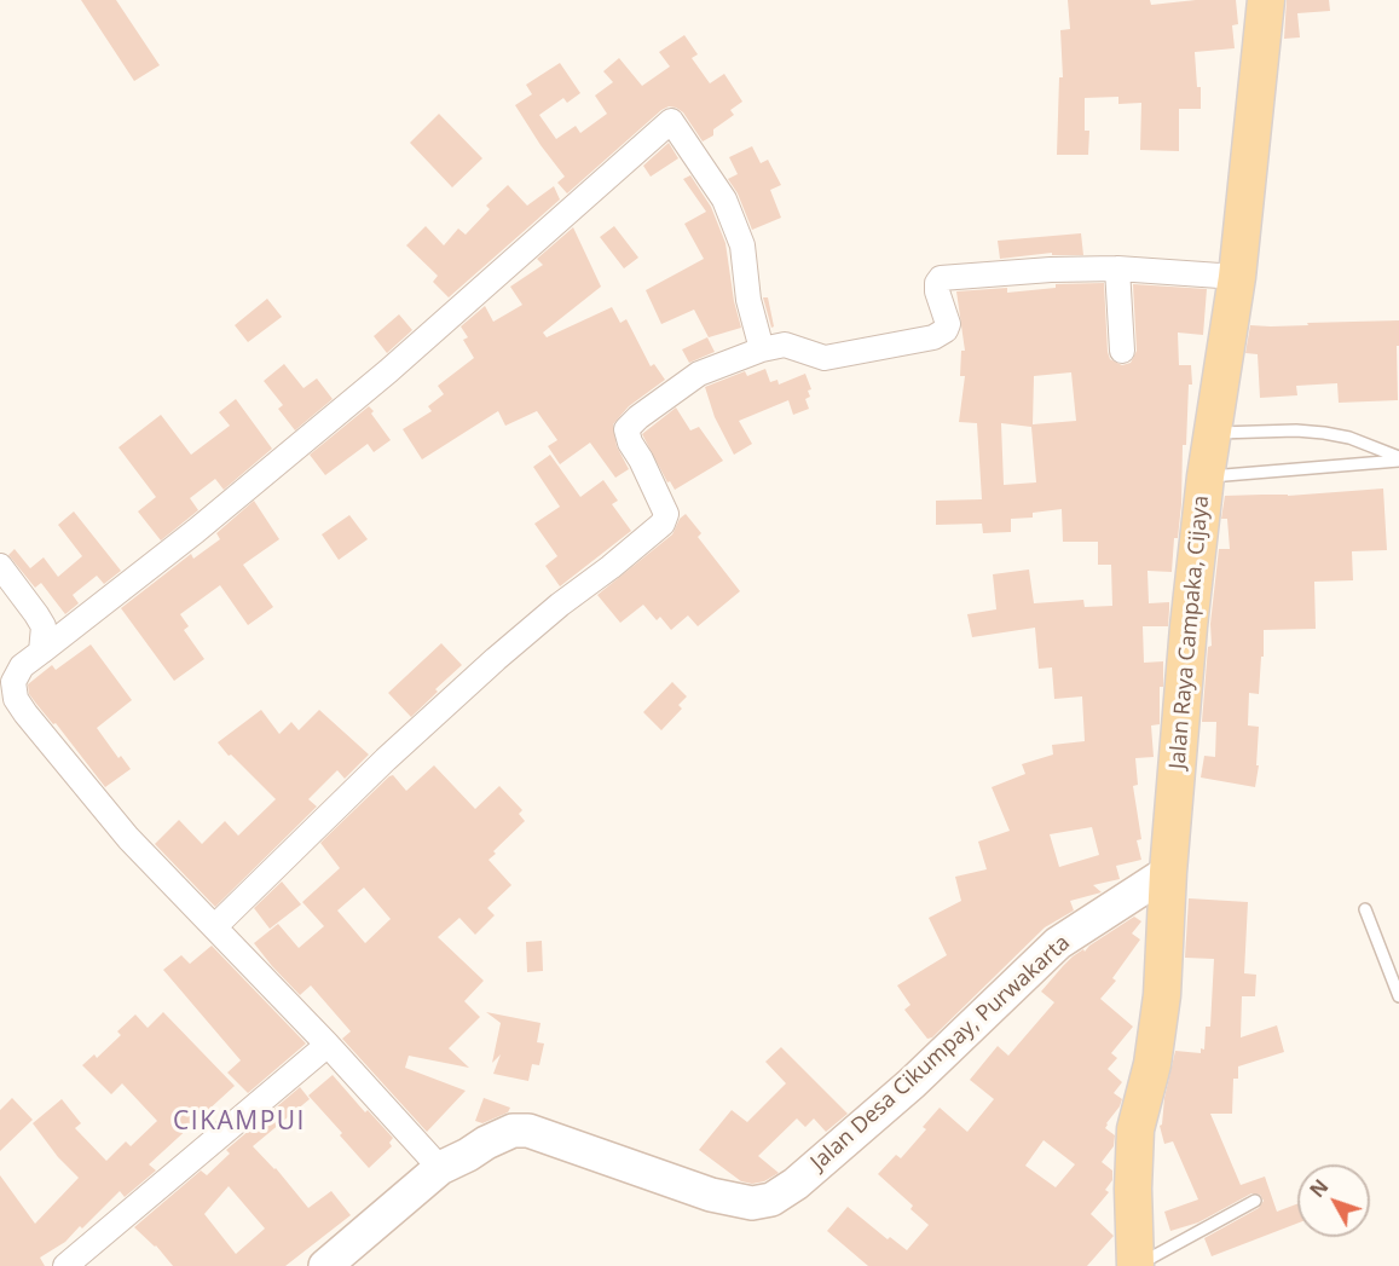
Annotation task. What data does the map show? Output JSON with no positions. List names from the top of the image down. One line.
{"streets":{"main road":["Jalan Raya Campaka, Cijaya"],"street":["Jalan Desa Cikumpay, Purwakarta"]},"crossings":[["Jalan Raya Campaka, Cijaya","Jalan Desa Cikumpay, Purwakarta"]],"districts":["CIKAMPUI"],"north":"top left"}
